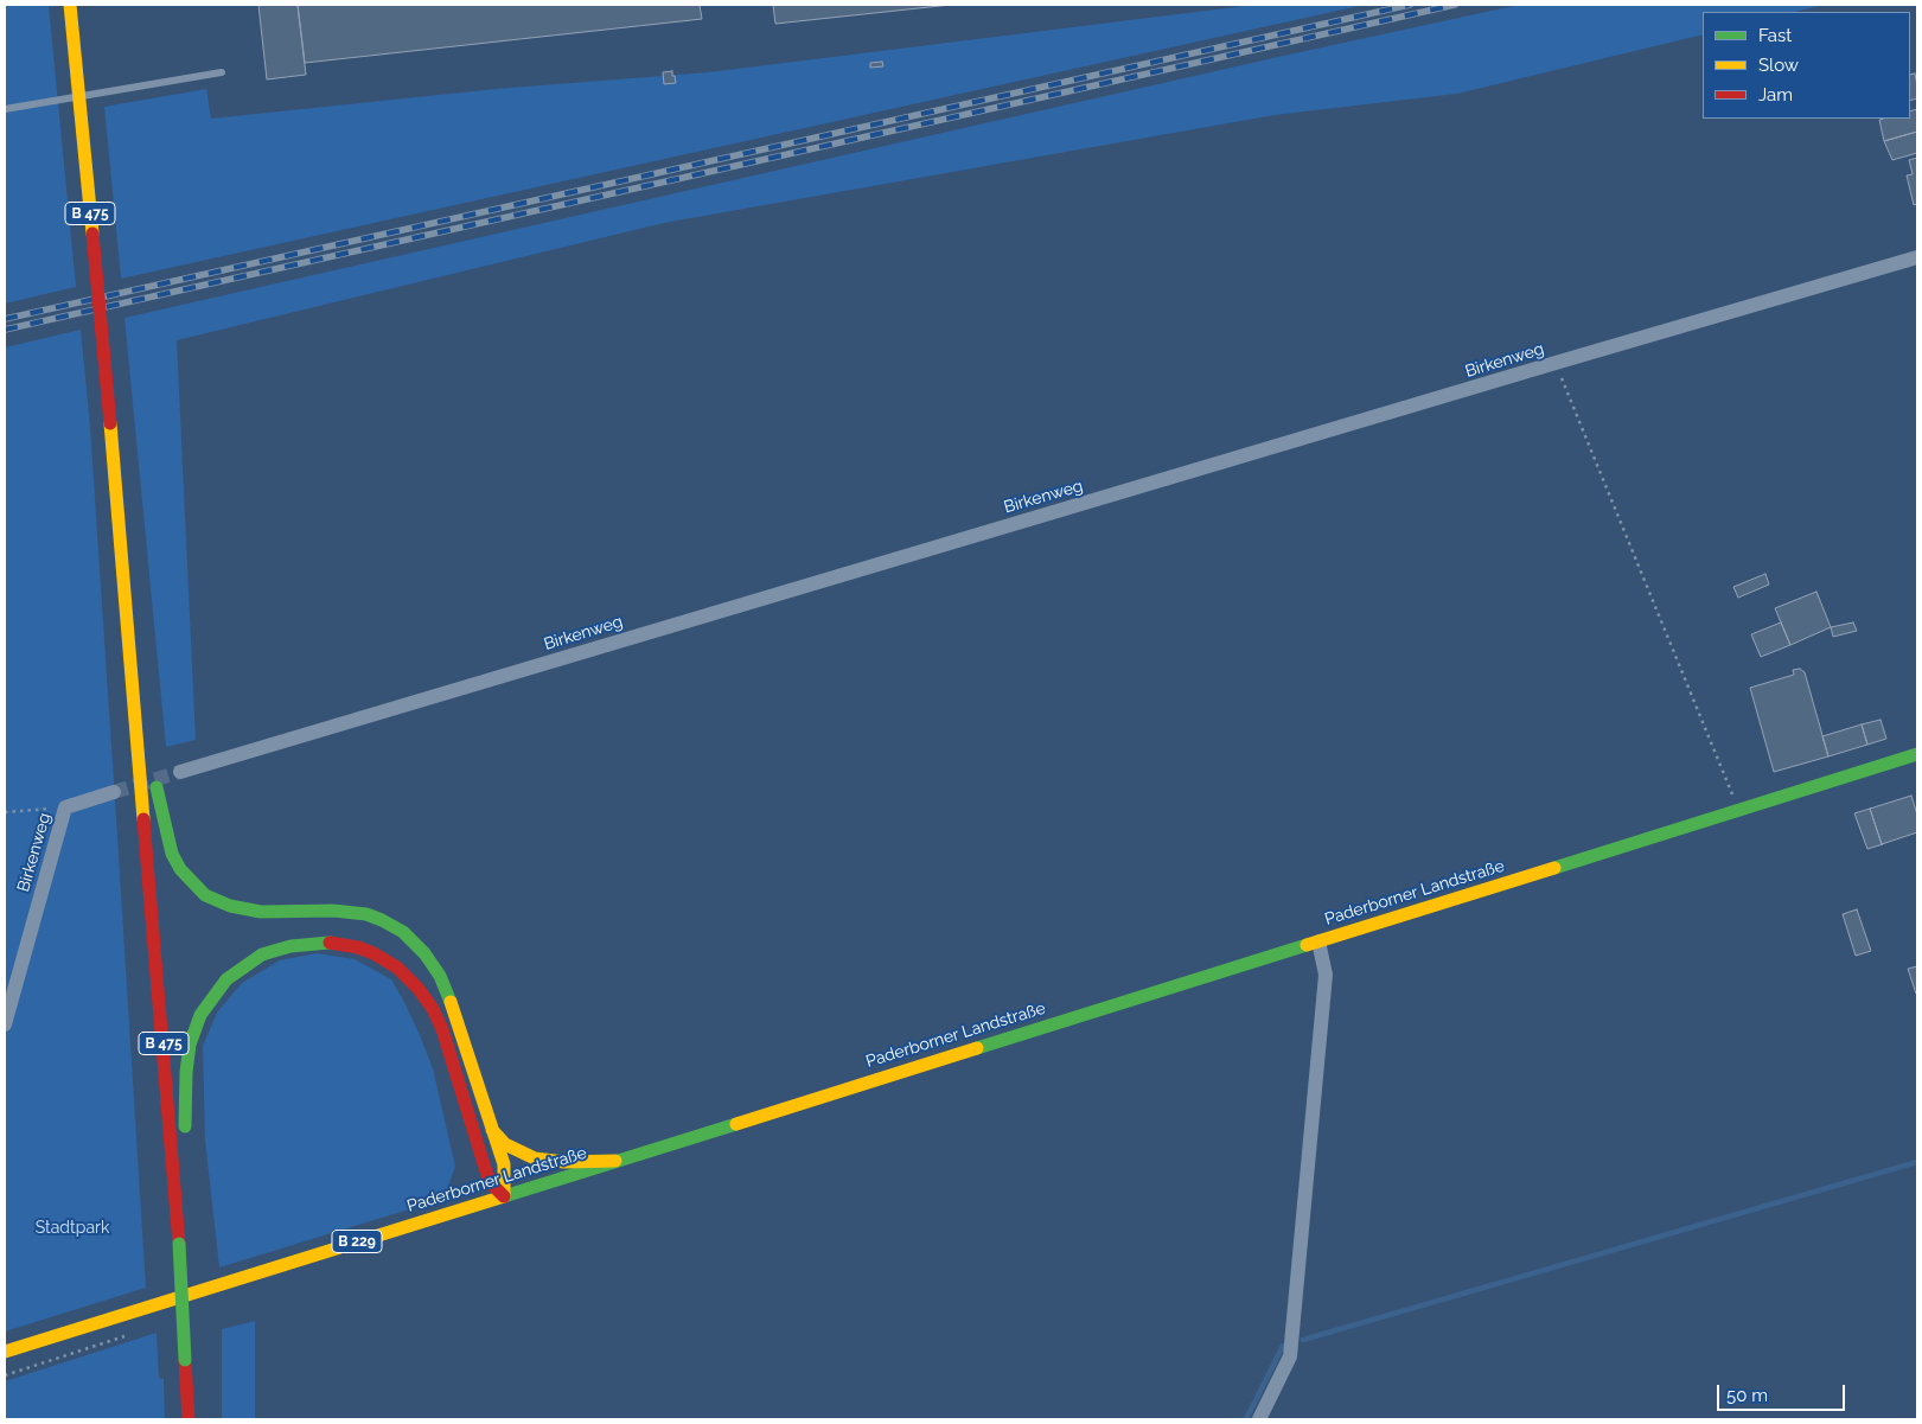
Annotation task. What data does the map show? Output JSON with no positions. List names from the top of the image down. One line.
{"streets":{"main road":["B 475","Paderborner Landstraße","B 229"],"street":["Birkenweg"]},"parks":["Stadtpark"],"legend":["Fast","Slow","Jam"],"scale_bar":"50 m"}
